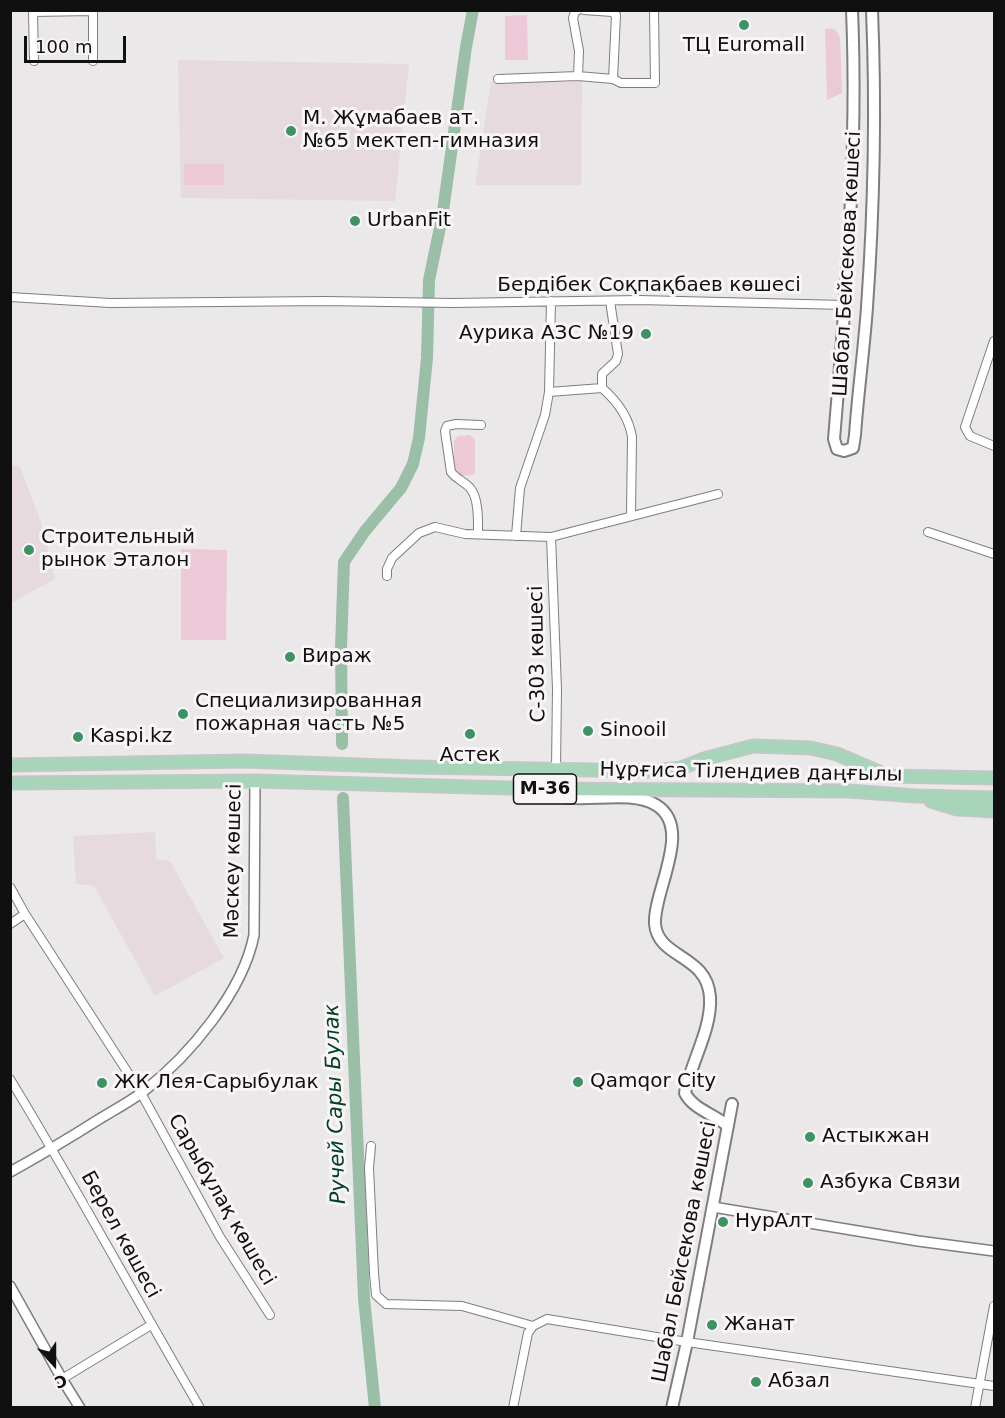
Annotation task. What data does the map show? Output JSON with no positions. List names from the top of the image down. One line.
{"streets":{"main road":["Шабал Бейсекова көшесі","Нұрғиса Тілендиев даңғылы","M-36","Мәскеу көшесі"],"street":["Бердібек Соқпақбаев көшесі","С-303 көшесі","Сарыбұлақ көшесі","Берел көшесі"]},"crossings":[["Шабал Бейсекова көшесі","Бердібек Соқпақбаев көшесі"],["С-303 көшесі","Нұрғиса Тілендиев даңғылы"],["Нұрғиса Тілендиев даңғылы","M-36"],["Нұрғиса Тілендиев даңғылы","Мәскеу көшесі"],["M-36","Мәскеу көшесі"],["Мәскеу көшесі","Сарыбұлақ көшесі"],["Мәскеу көшесі","Берел көшесі"]],"water":["Ручей Сары Булак"],"places":["ТЦ Euromall","М. Жұмабаев ат. №65 мектеп-гимназия","UrbanFit","Аурика АЗС №19","Строительный рынок Эталон","Вираж","Специализированная пожарная часть №5","Sinooil","Астек","Kaspi.kz","Qamqor City","ЖК Лея-Сарыбулак","Астыкжан","Азбука Связи","НурАлт","Жанат","Абзал"],"scale_bar":"100 m","north":"bottom"}
